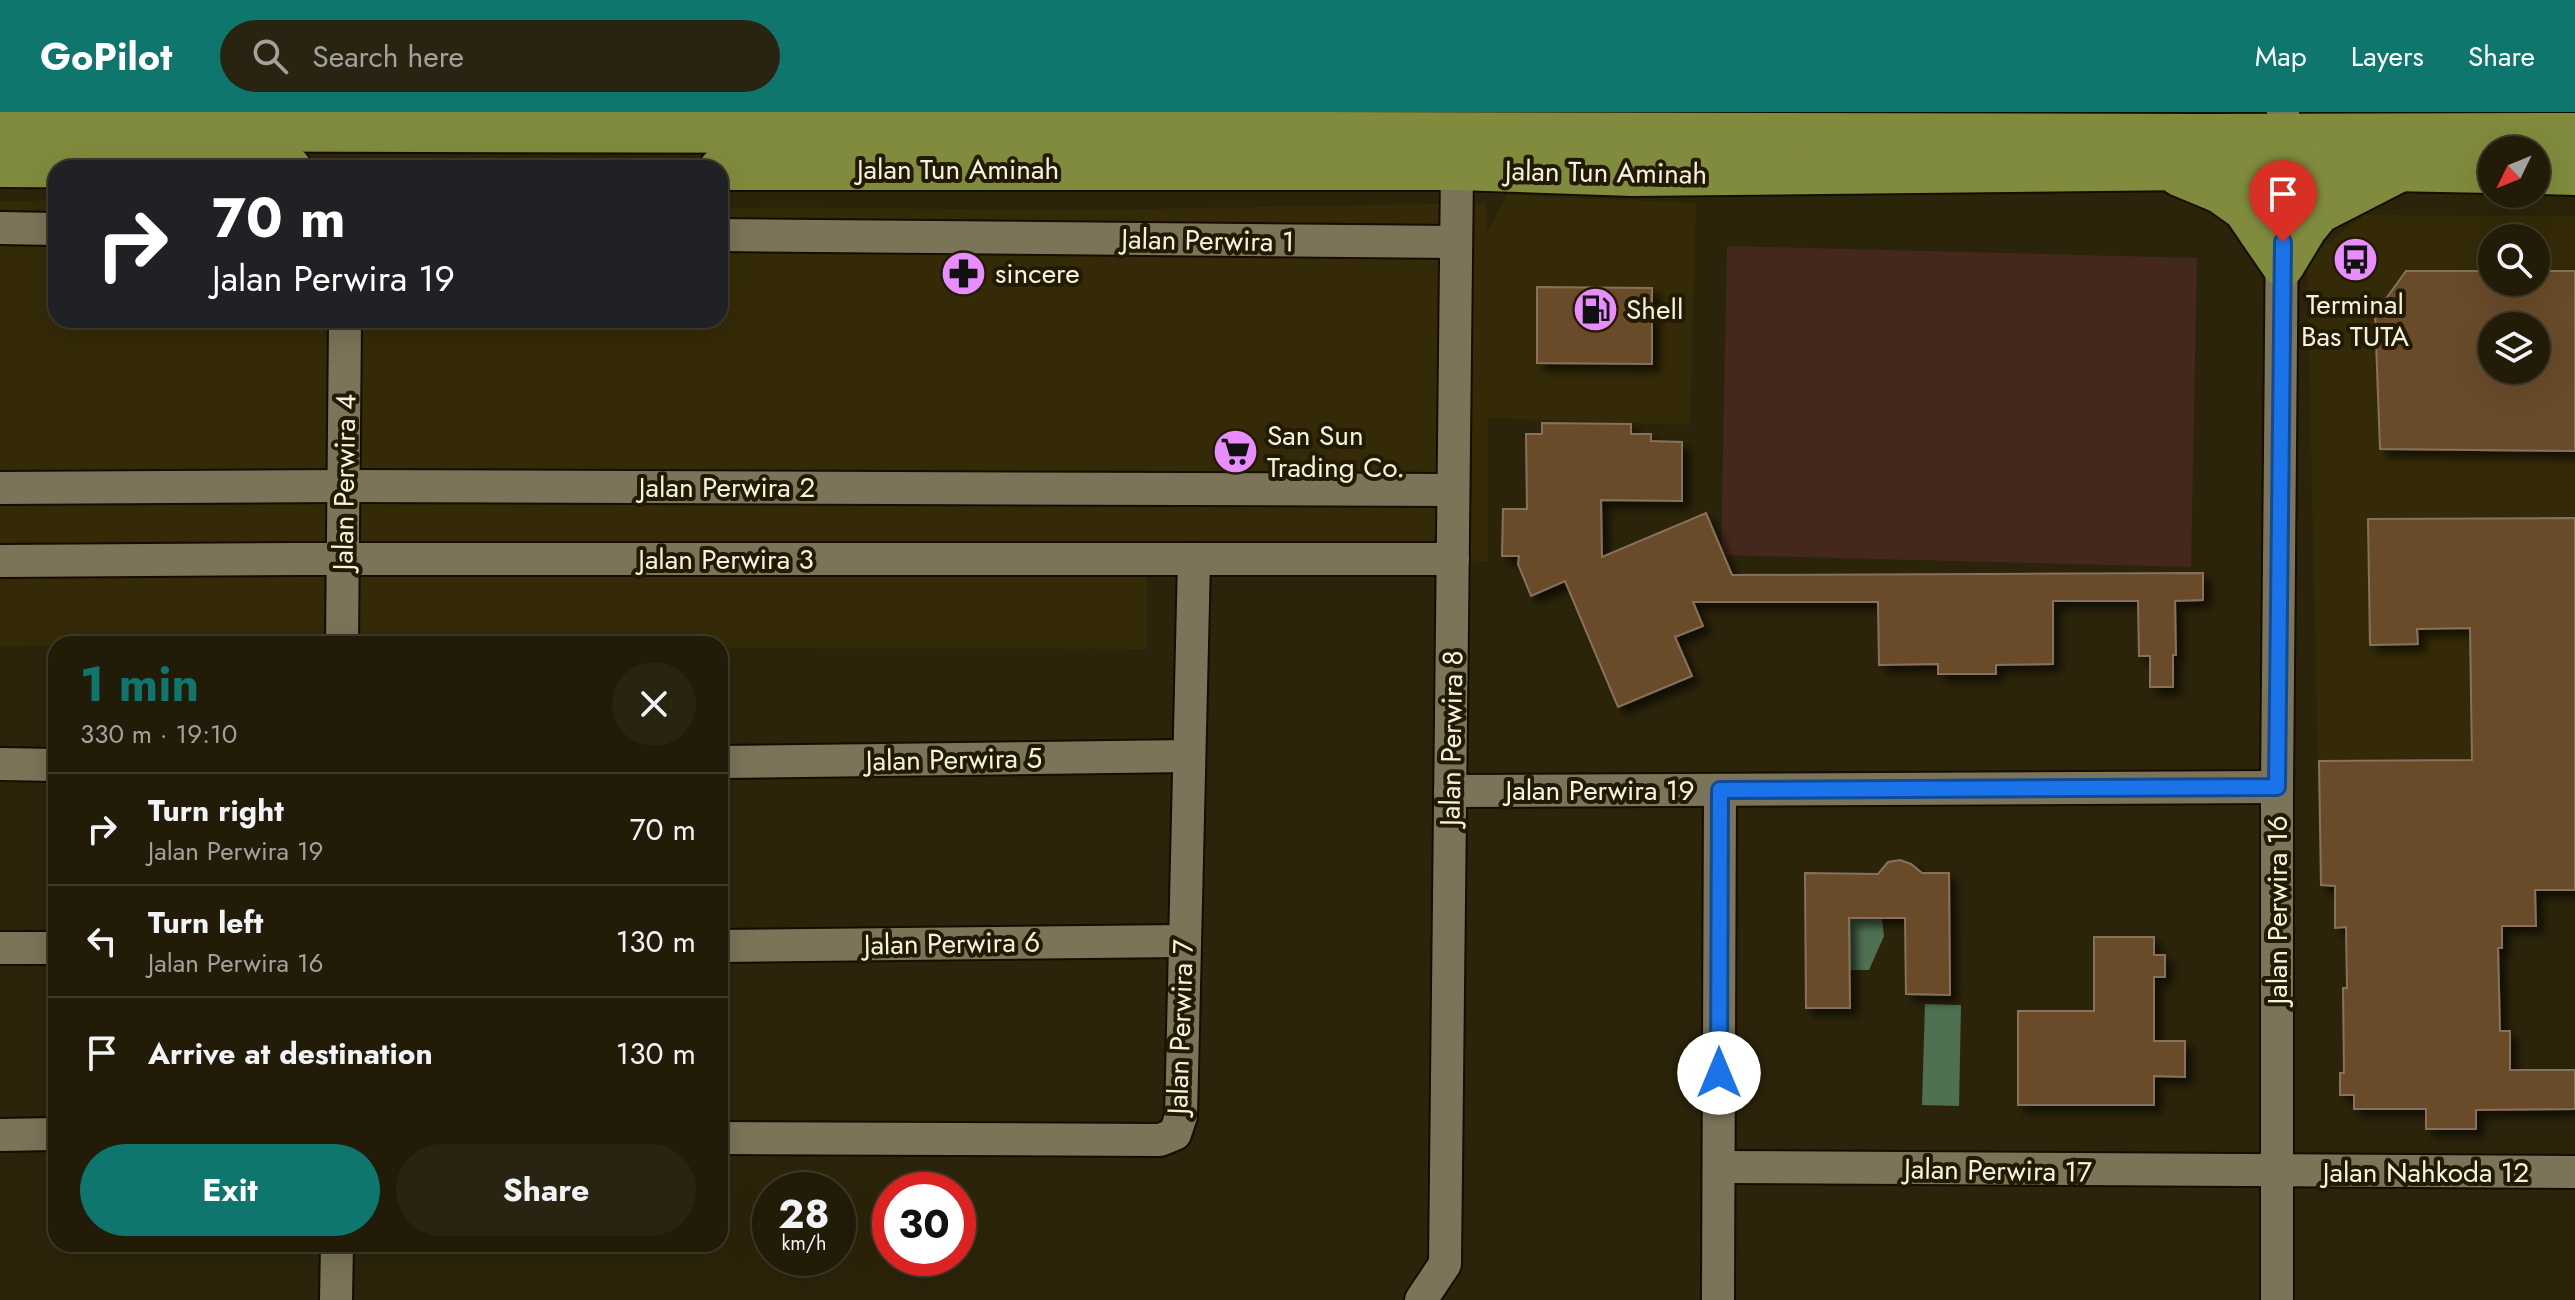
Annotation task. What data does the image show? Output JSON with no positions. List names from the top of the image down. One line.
{"streets":{"main road":["Jalan Tun Aminah"],"street":["Jalan Perwira 1","Jalan Perwira 4","Jalan Perwira 2","Jalan Perwira 3","Jalan Perwira 8","Jalan Perwira 5","Jalan Perwira 19","Jalan Perwira 16","Jalan Perwira 6","Jalan Perwira 7","Jalan Perwira 17","Jalan Nahkoda 12"]},"crossings":[["Jalan Tun Aminah","Jalan Perwira 8"],["Jalan Tun Aminah","Jalan Perwira 16"],["Jalan Perwira 1","Jalan Perwira 8"],["Jalan Perwira 4","Jalan Perwira 2"],["Jalan Perwira 4","Jalan Perwira 3"],["Jalan Perwira 2","Jalan Perwira 8"],["Jalan Perwira 3","Jalan Perwira 8"],["Jalan Perwira 3","Jalan Perwira 7"],["Jalan Perwira 8","Jalan Perwira 19"],["Jalan Perwira 5","Jalan Perwira 7"],["Jalan Perwira 19","Jalan Perwira 16"],["Jalan Perwira 16","Jalan Perwira 17"],["Jalan Perwira 16","Jalan Nahkoda 12"],["Jalan Perwira 6","Jalan Perwira 7"],["Jalan Perwira 17","Jalan Nahkoda 12"]],"places":{"bus stop":["Terminal Bas TUTA"],"pharmacy":["sincere"],"fuel station":["Shell"],"supermarket":["San Sun Trading Co."]},"north":"bottom left","page":{"header":"GoPilot","search":"Search here","nav":["Map","Layers","Share"],"turn":["70 m","Jalan Perwira 19"],"heading":["1 min","330 m · 19:10"],"list":[{"name":"Turn right","note":"Jalan Perwira 19","value":"70 m"},{"name":"Turn left","note":"Jalan Perwira 16","value":"130 m"},{"name":"Arrive at destination","value":"130 m"}],"buttons":["Exit","Share"],"speed":"28 km/h","limit":"30"}}
